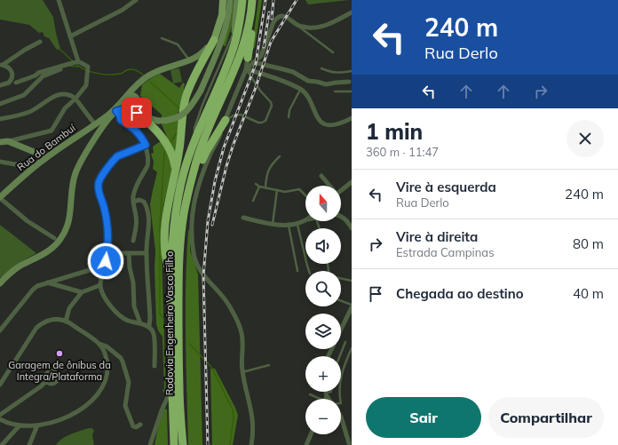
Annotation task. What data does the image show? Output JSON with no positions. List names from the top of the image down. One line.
{"streets":{"highway":["Rodovia Engenheiro Vasco Filho"],"main road":["Rua do Bambuí"]},"places":["Garagem de ônibus da Integra/Plataforma"],"north":"top","page":{"turn":["240 m","Rua Derlo"],"heading":["1 min","360 m · 11:47"],"list":[{"name":"Vire à esquerda","note":"Rua Derlo","value":"240 m"},{"name":"Vire à direita","note":"Estrada Campinas","value":"80 m"},{"name":"Chegada ao destino","value":"40 m"}],"map_buttons":["+","−"],"buttons":["Sair","Compartilhar"]}}
